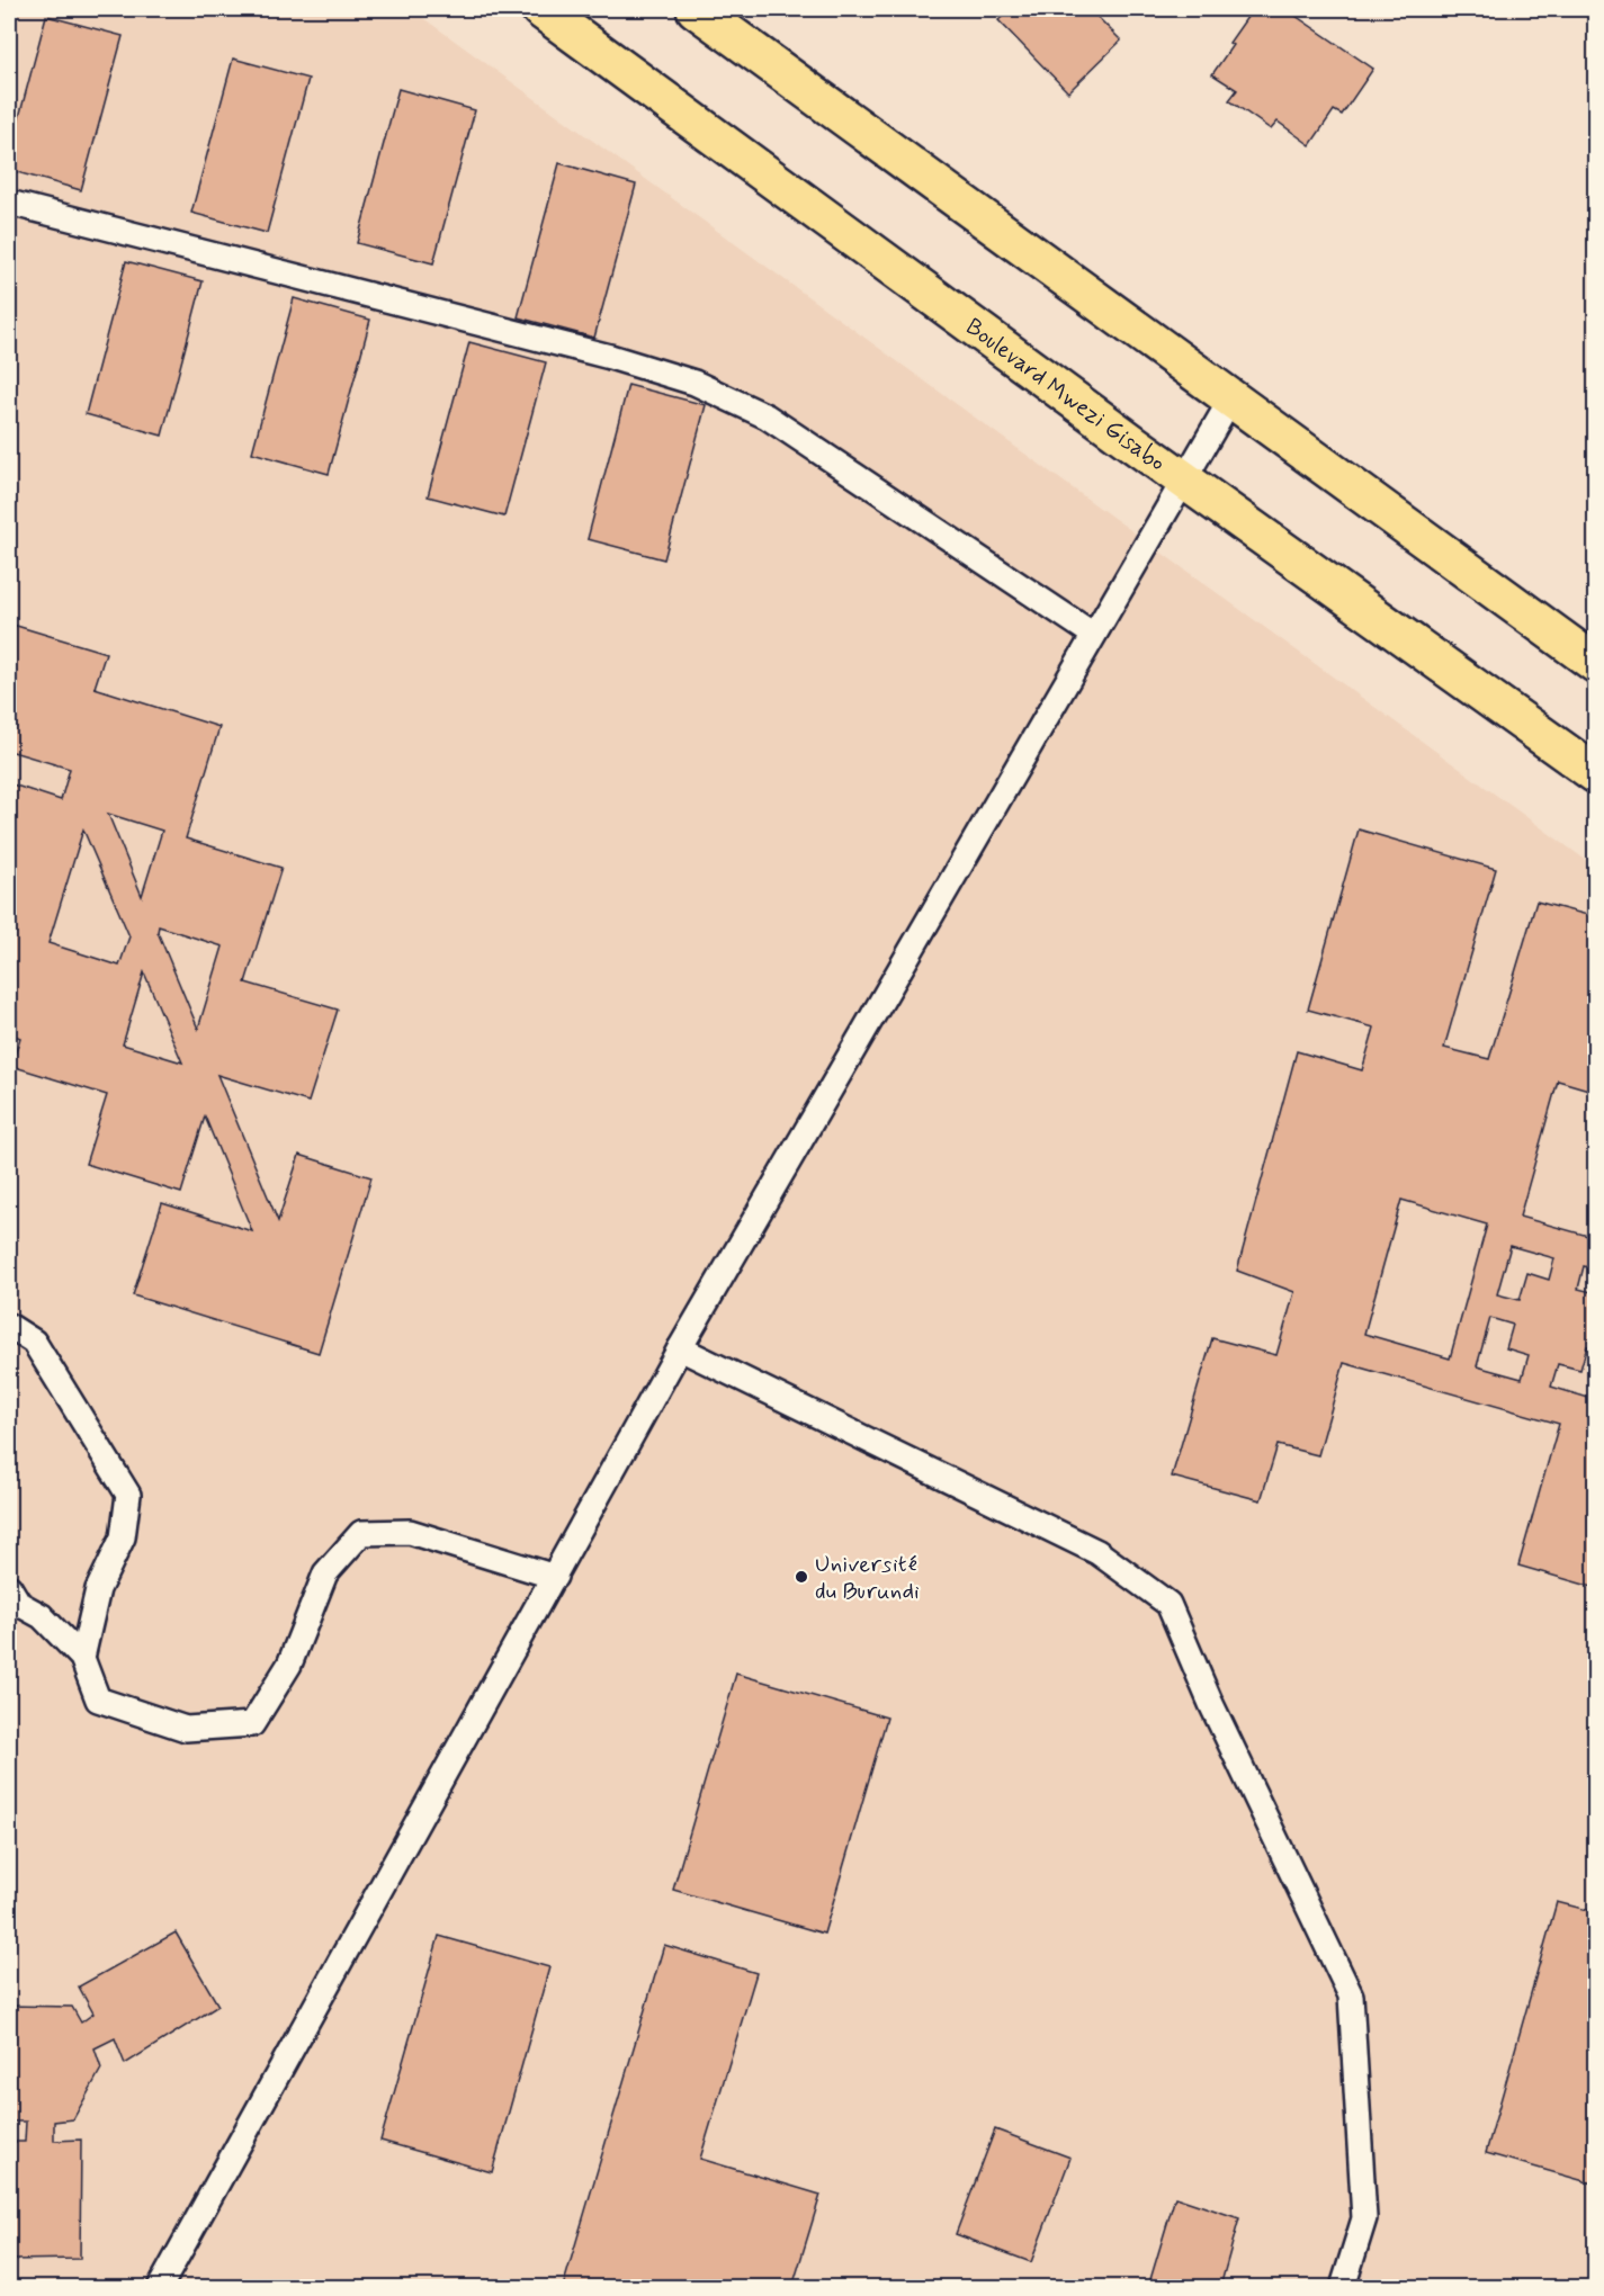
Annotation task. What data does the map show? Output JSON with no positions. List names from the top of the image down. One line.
{"streets":{"main road":["Boulevard Mwezi Gisabo"]},"places":["Université du Burundi"]}
